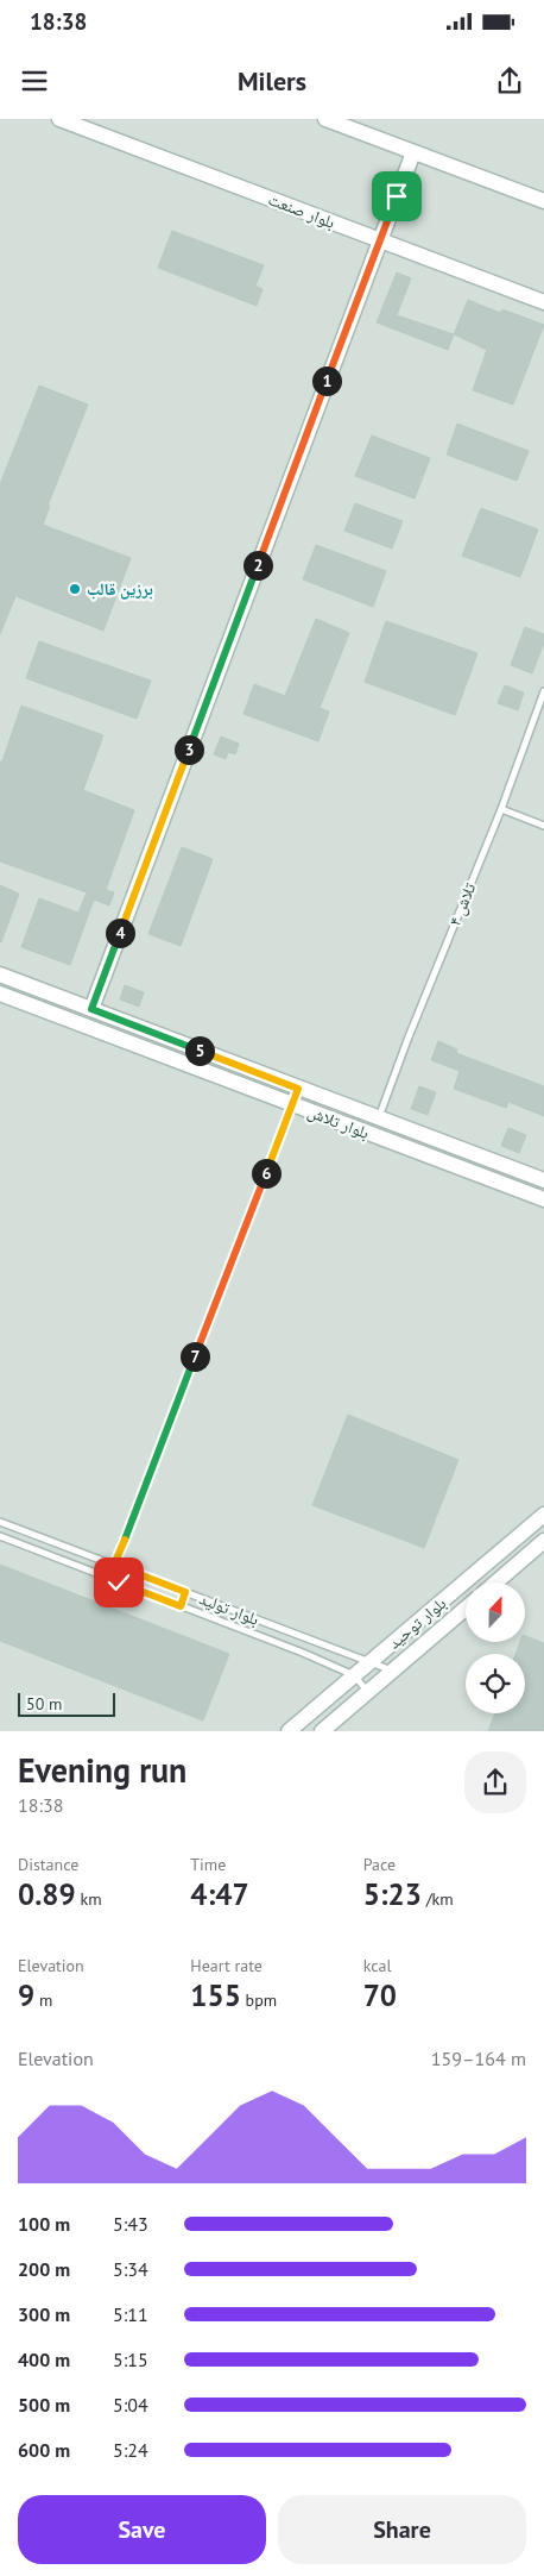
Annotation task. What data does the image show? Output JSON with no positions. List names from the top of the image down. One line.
{"streets":{"street":["بلوار صنعت","بلوار تلاش","بلوار توحید"],"lane":["تلاش ۴","بلوار تولید"]},"crossings":[["تلاش ۴","بلوار تلاش"],["بلوار تولید","بلوار توحید"]],"places":["برزین قالب"],"scale_bar":"50 m","north":"top","page":{"status":"18:38","header":"Milers","pins":["1","2","3","4","5","6","7"],"scale":"50 m","heading":["Evening run","18:38"],"stats":[["Distance","0.89 km"],["Time","4:47"],["Pace","5:23 /km"],["Elevation","9 m"],["Heart rate","155 bpm"],["kcal","70"]],"chart":["Elevation","159–164 m"],"list":[{"name":"100 m","note":"5:43"},{"name":"200 m","note":"5:34"},{"name":"300 m","note":"5:11"},{"name":"400 m","note":"5:15"},{"name":"500 m","note":"5:04"},{"name":"600 m","note":"5:24"}],"buttons":["Save","Share"]}}
